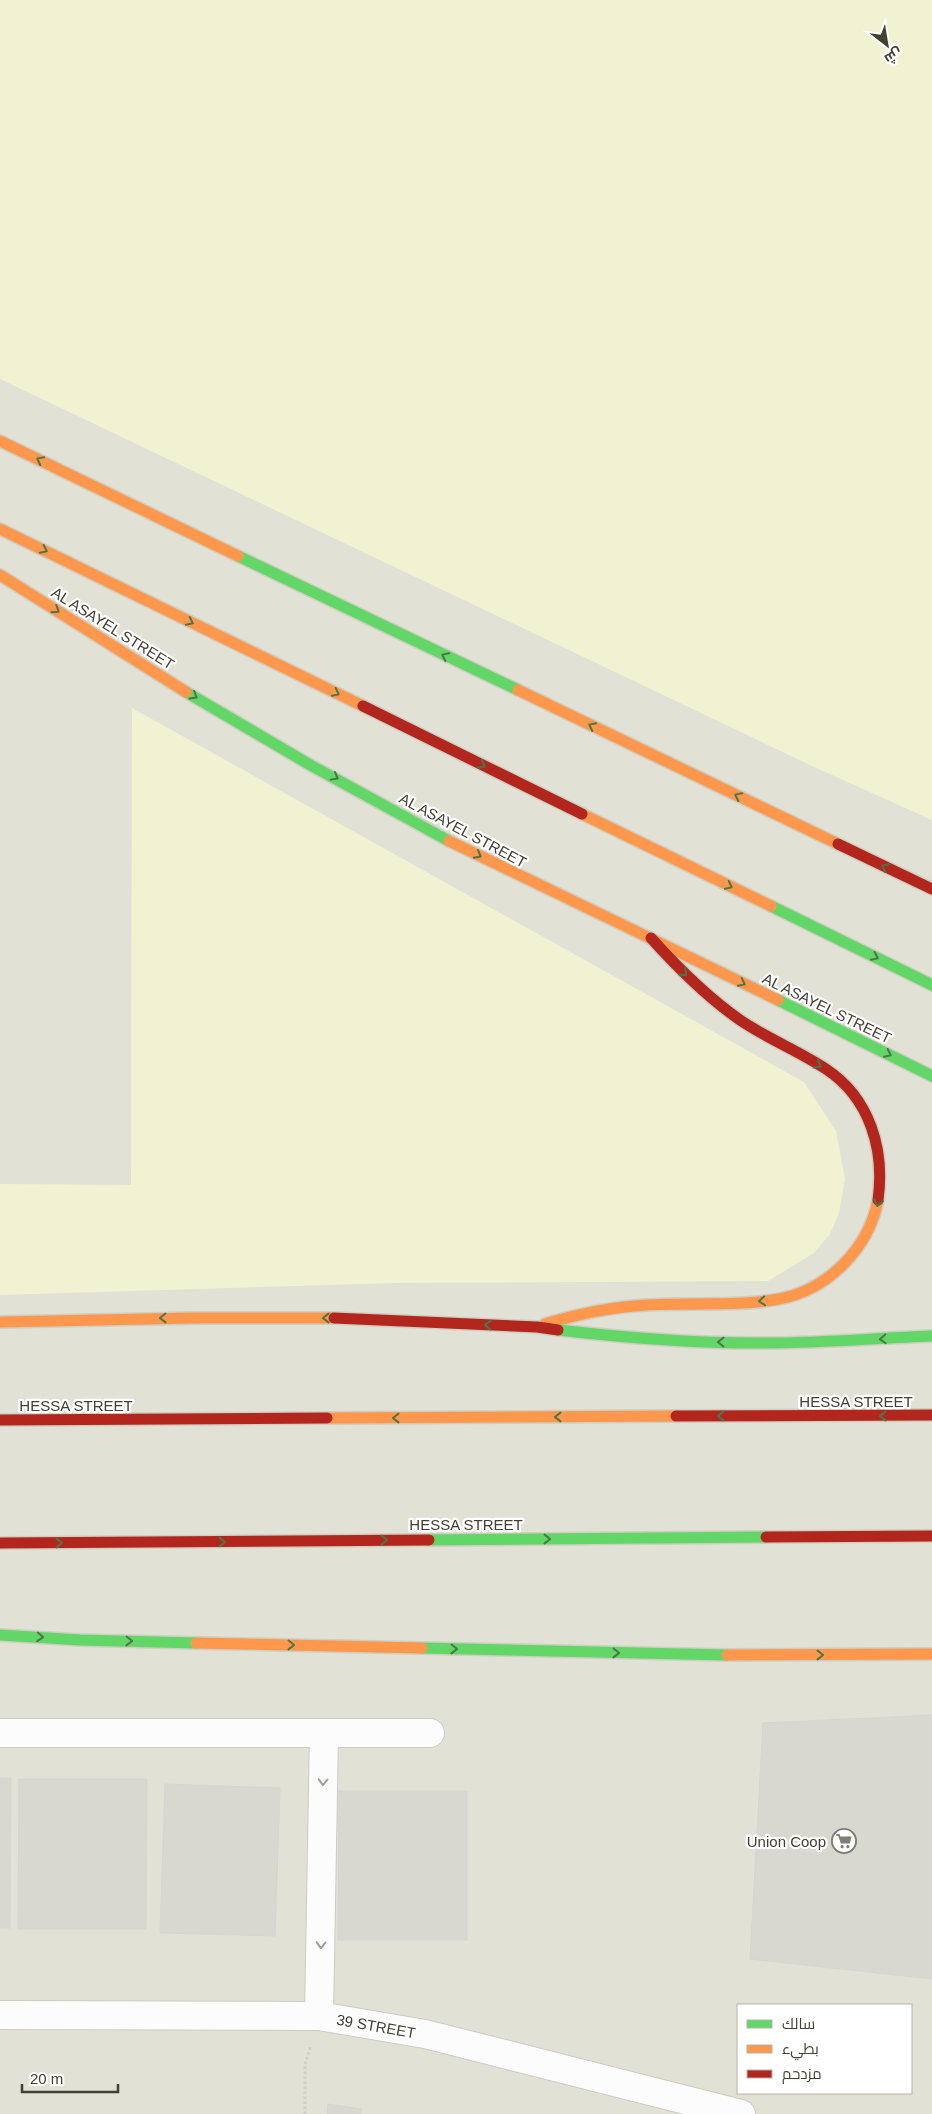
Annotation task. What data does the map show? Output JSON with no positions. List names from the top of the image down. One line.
{"streets":{"main road":["AL ASAYEL STREET","HESSA STREET"],"street":["39 STREET"]},"places":{"supermarket":["Union Coop"]},"legend":["سالك","بطيء","مزدحم"],"scale_bar":"20 m","north":"bottom right"}
